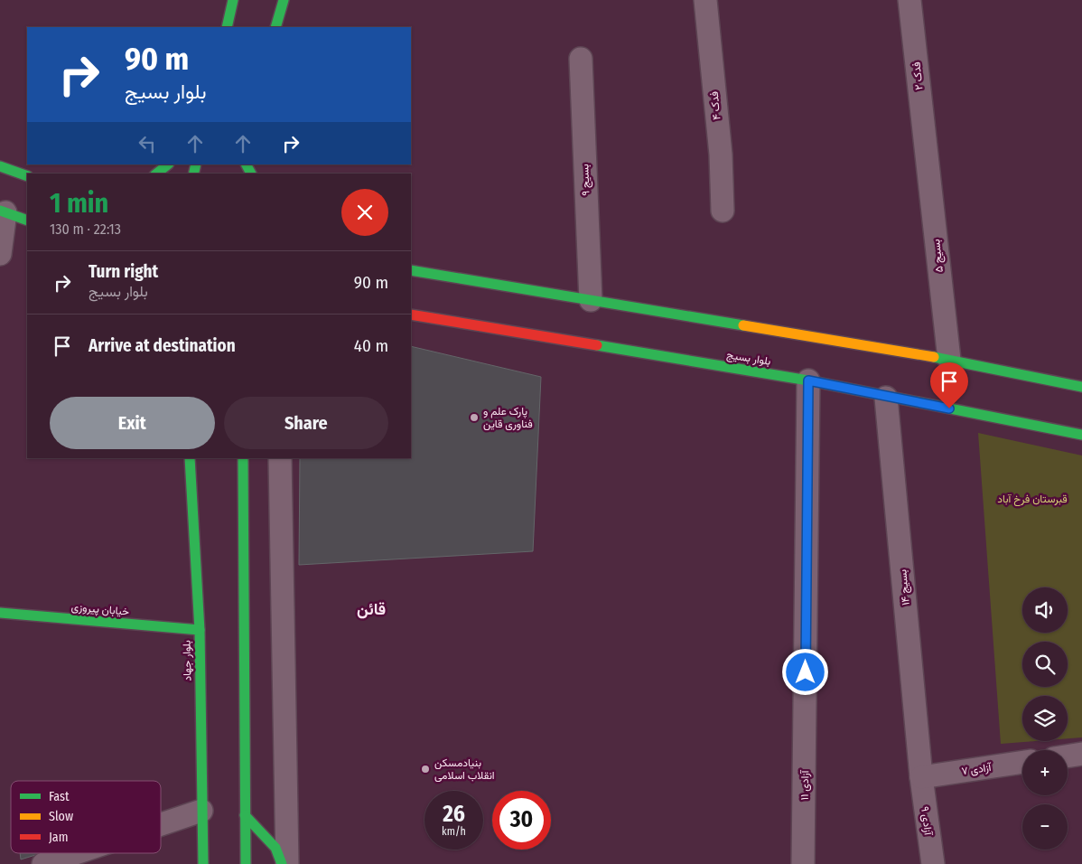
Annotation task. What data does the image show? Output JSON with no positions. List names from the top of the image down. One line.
{"streets":{"main road":["بلوار بسیج","خیابان پیروزی","بلوار جهاد"],"street":["فدک ۲","فدک ۴","بسیج ۹","بسیج ۵","بسیج ۱۴","آزادی ۷","آزادی ۱۱","آزادی ۹"]},"crossings":[["فدک ۲","بسیج ۵"],["بلوار بسیج","بسیج ۱۴"],["بلوار بسیج","آزادی ۱۱"],["بسیج ۱۴","آزادی ۷"],["بسیج ۱۴","آزادی ۹"],["خیابان پیروزی","بلوار جهاد"],["آزادی ۷","آزادی ۹"]],"districts":["قائن"],"parks":["قبرستان فرخ آباد"],"places":["پارک علم و فناوری قاین","بنیادمسکن انقلاب اسلامی"],"legend":["Fast","Slow","Jam"],"page":{"turn":["90 m","بلوار بسیج"],"heading":["1 min","130 m · 22:13"],"list":[{"name":"Turn right","note":"بلوار بسیج","value":"90 m"},{"name":"Arrive at destination","value":"40 m"}],"buttons":["Exit","Share"],"map_buttons":["+","−"],"speed":"26 km/h","limit":"30"}}
